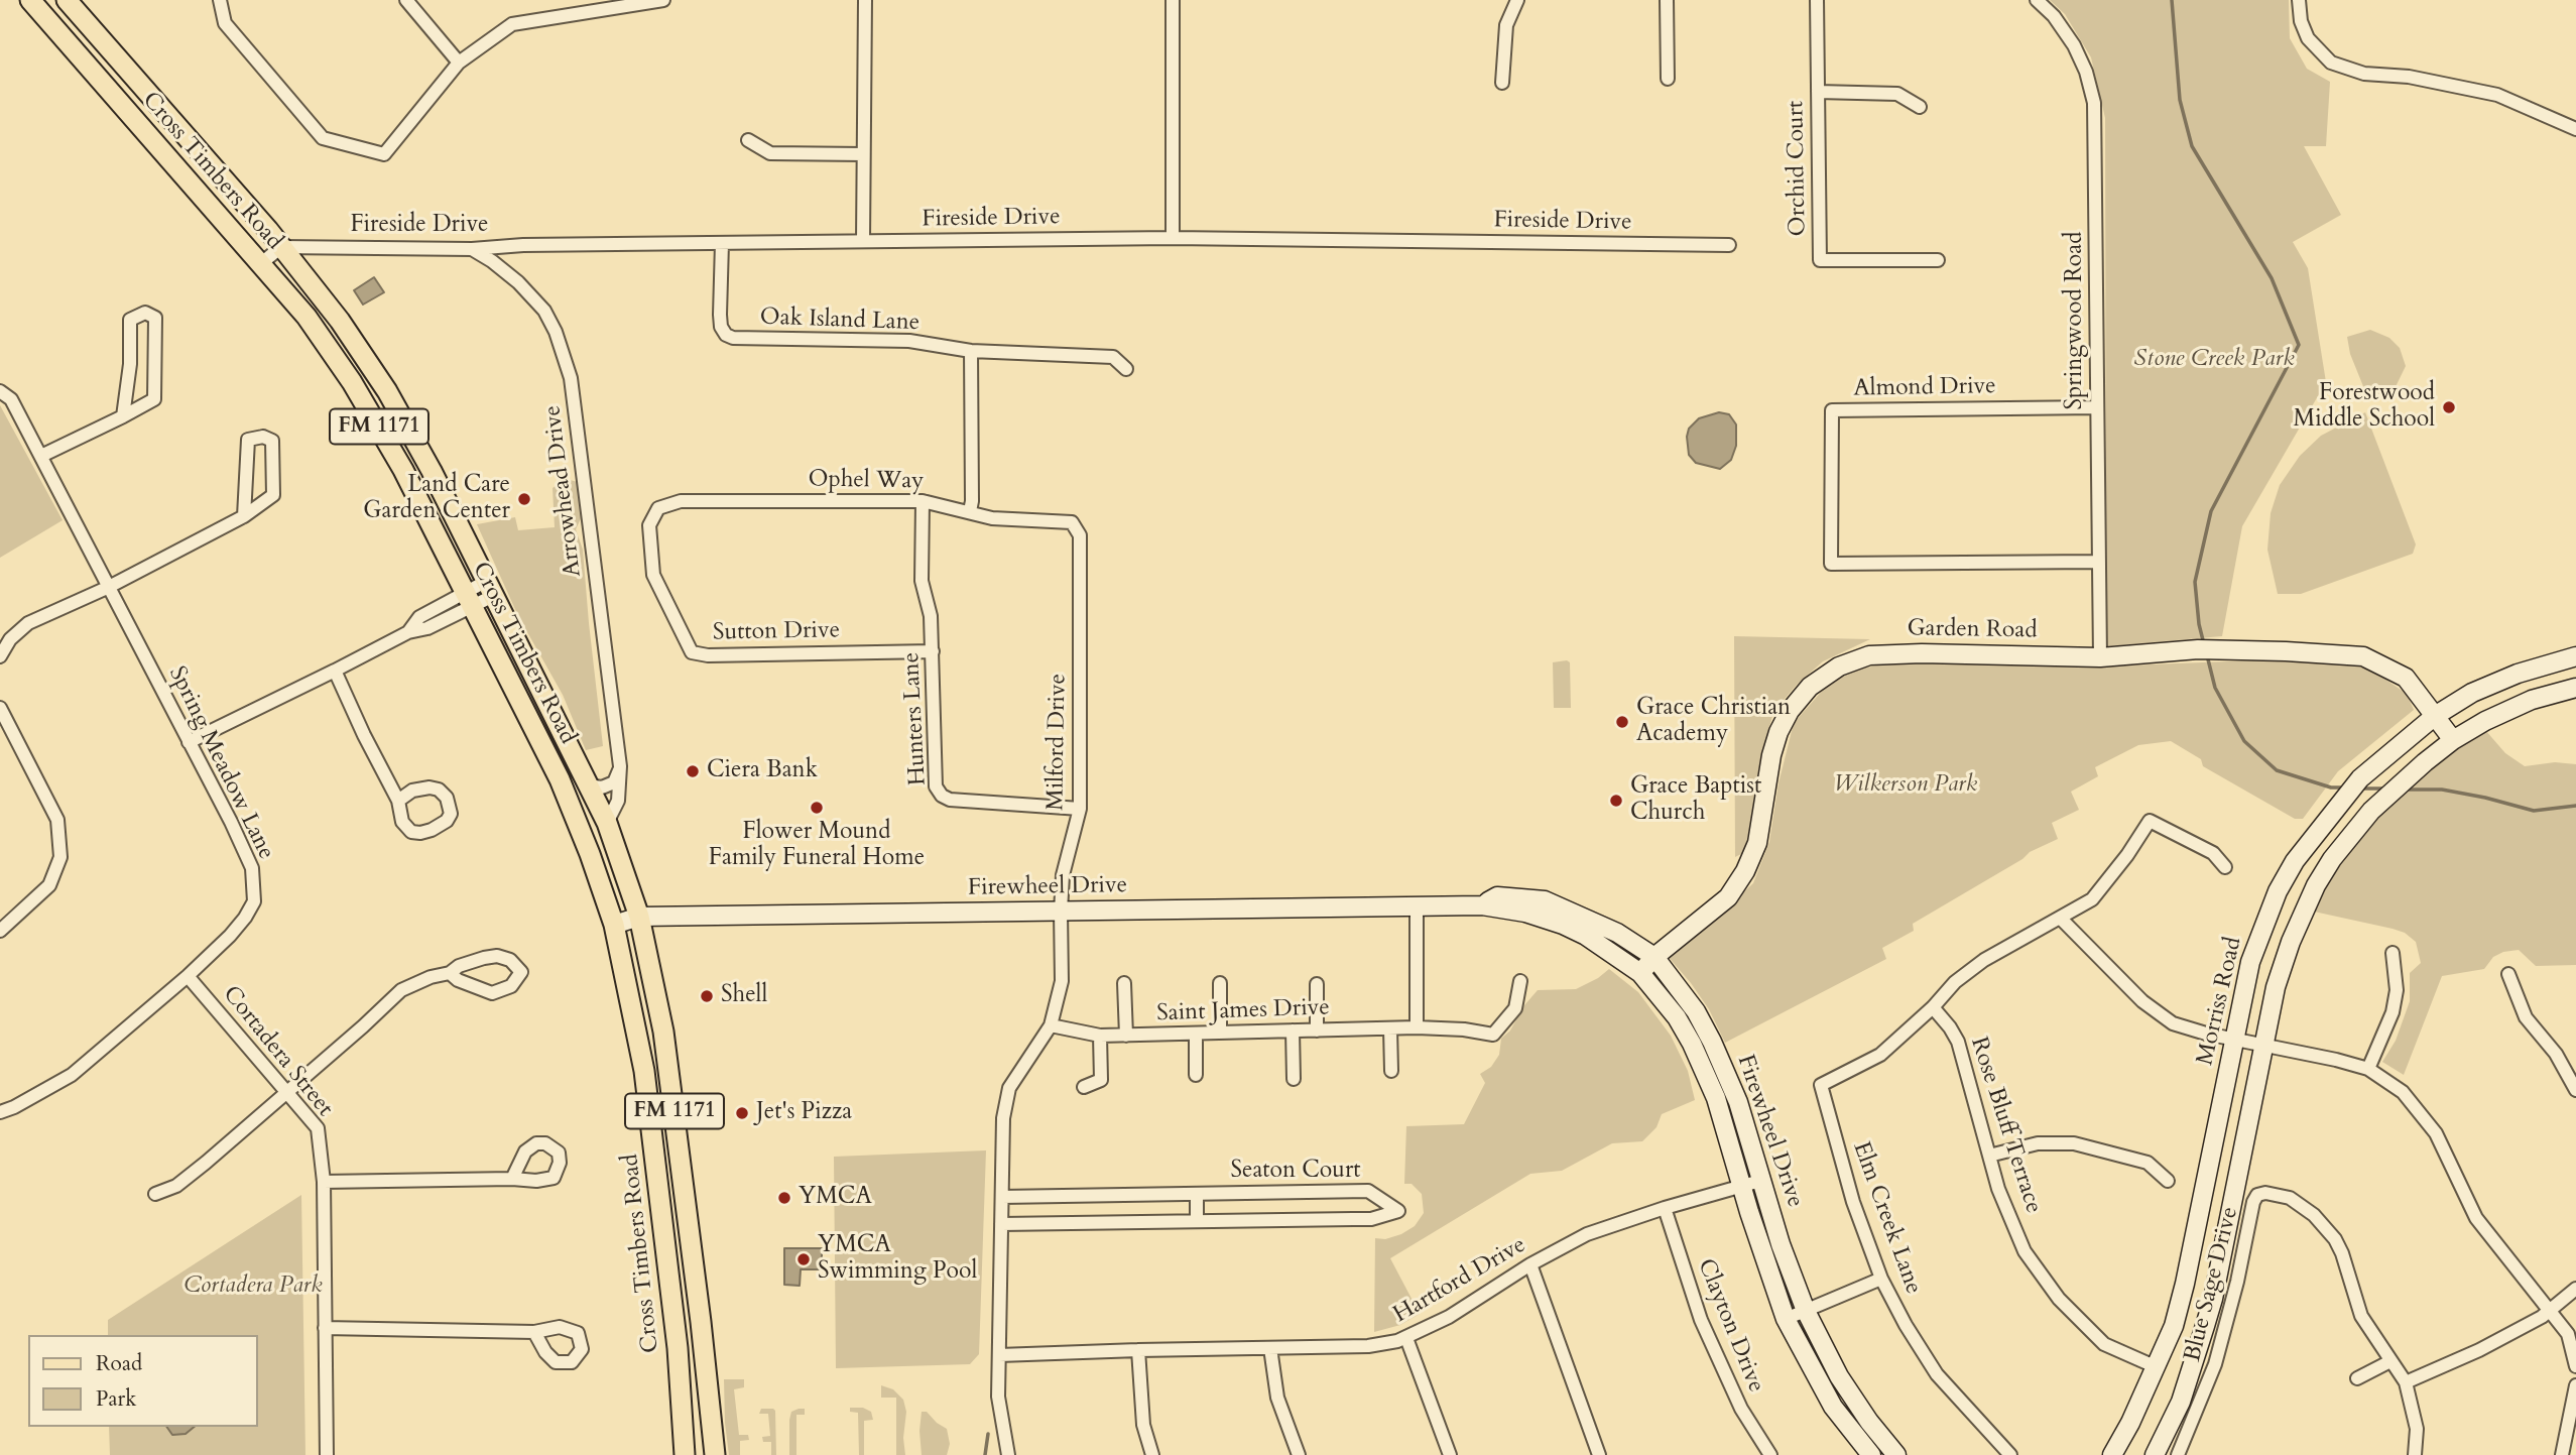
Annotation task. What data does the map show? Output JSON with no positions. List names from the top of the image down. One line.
{"streets":{"main road":["Cross Timbers Road","FM 1171"],"street":["Orchid Court","Fireside Drive","Oak Island Lane","Springwood Road","Almond Drive","Ophel Way","Arrowhead Drive","Garden Road","Sutton Drive","Hunters Lane","Milford Drive","Spring Meadow Lane","Firewheel Drive","Morriss Road","Saint James Drive","Cortadera Street","Rose Bluff Terrace","Seaton Court","Elm Creek Lane","Hartford Drive","Blue Sage Drive","Clayton Drive"]},"crossings":[["Cross Timbers Road","Fireside Drive"],["Cross Timbers Road","Arrowhead Drive"],["Cross Timbers Road","Firewheel Drive"],["Fireside Drive","Oak Island Lane"],["Fireside Drive","Arrowhead Drive"],["Springwood Road","Almond Drive"],["Springwood Road","Garden Road"],["Ophel Way","Sutton Drive"],["Ophel Way","Hunters Lane"],["Ophel Way","Milford Drive"],["Garden Road","Firewheel Drive"],["Garden Road","Morriss Road"],["Sutton Drive","Hunters Lane"],["Hunters Lane","Milford Drive"],["Milford Drive","Firewheel Drive"],["Milford Drive","Saint James Drive"],["Milford Drive","Seaton Court"],["Milford Drive","Hartford Drive"],["Spring Meadow Lane","Cortadera Street"],["Firewheel Drive","Hartford Drive"],["Morriss Road","Rose Bluff Terrace"],["Rose Bluff Terrace","Elm Creek Lane"],["Hartford Drive","Clayton Drive"]],"parks":["Stone Creek Park","Wilkerson Park","Cortadera Park"],"places":["Forestwood Middle School","Land Care Garden Center","Grace Christian Academy","Ciera Bank","Grace Baptist Church","Flower Mound Family Funeral Home","Shell","Jet's Pizza","YMCA","YMCA Swimming Pool"],"legend":["Road","Park"]}
